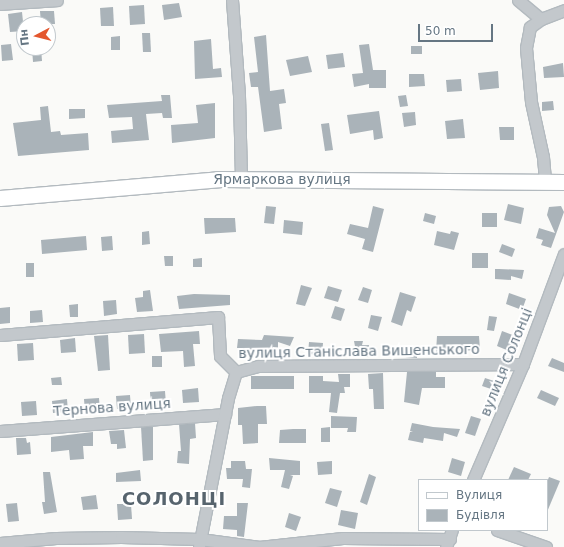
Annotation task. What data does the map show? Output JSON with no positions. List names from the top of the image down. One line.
{"streets":{"main road":["Ярмаркова вулиця"],"street":["вулиця Станіслава Вишенського","вулиця Солонці","Тернова вулиця"]},"crossings":[["вулиця Станіслава Вишенського","вулиця Солонці"]],"districts":["СОЛОНЦІ"],"legend":["Вулиця","Будівля"],"scale_bar":"50 m","north":"left"}
